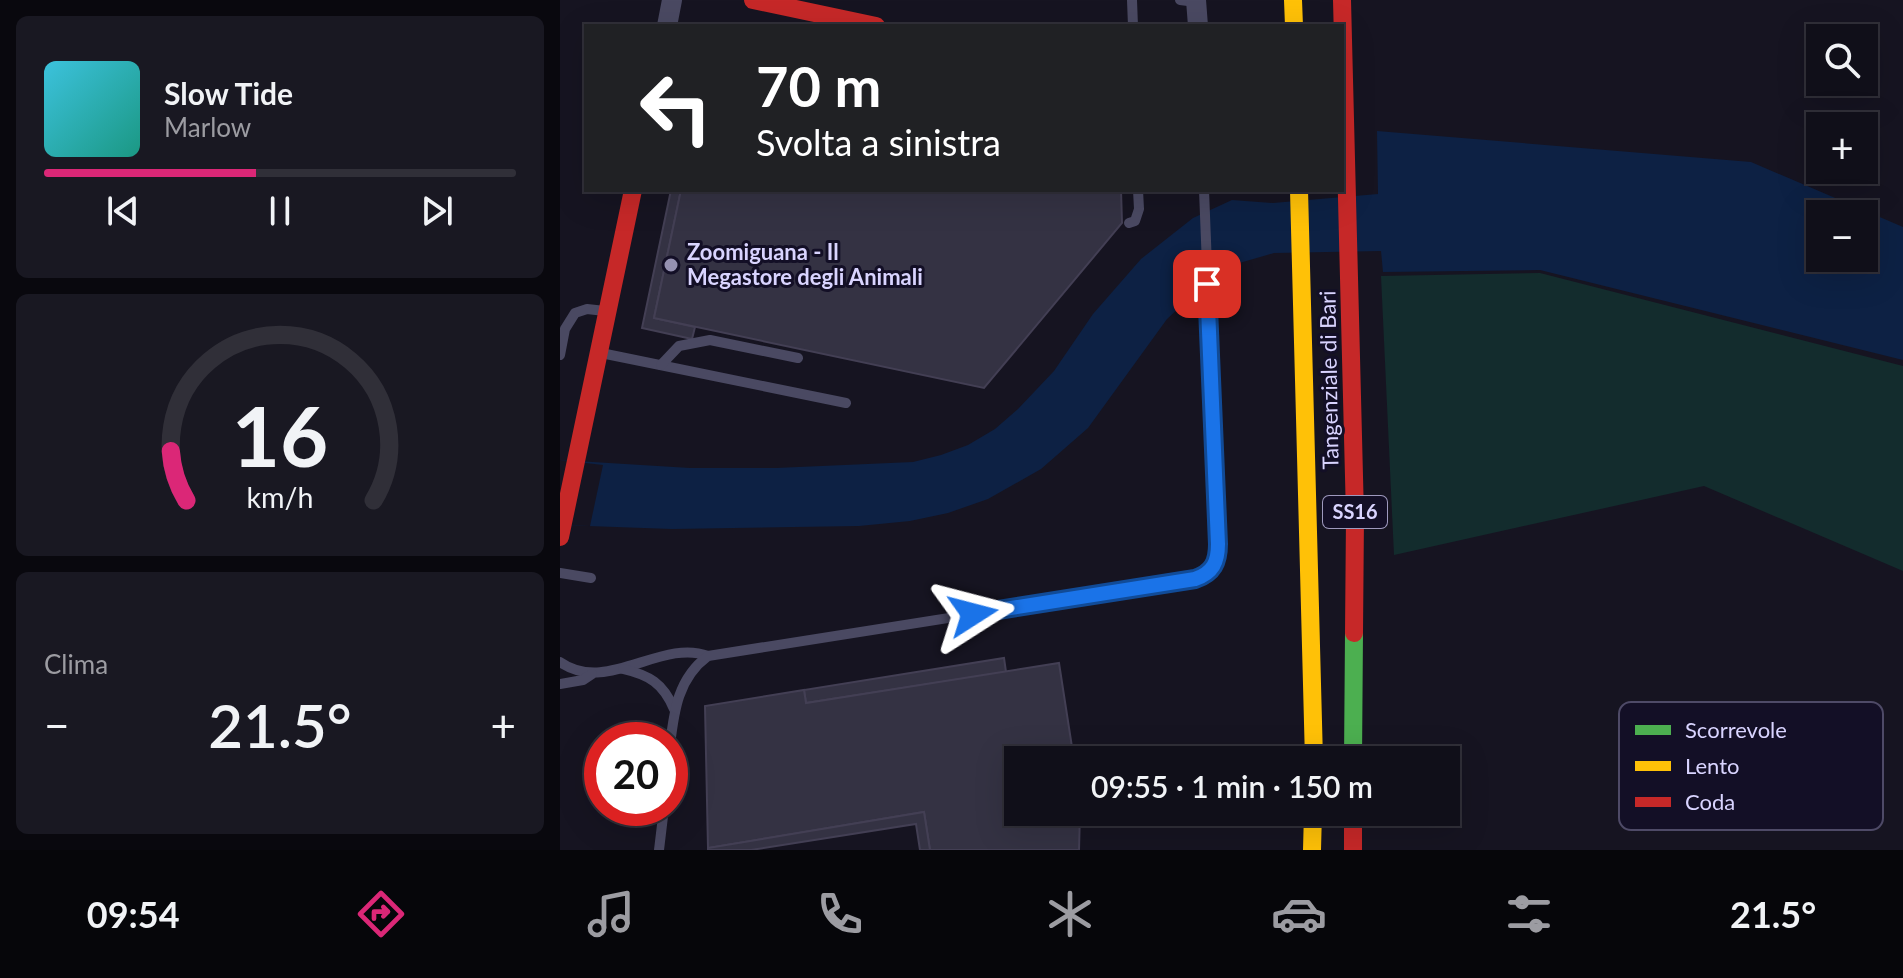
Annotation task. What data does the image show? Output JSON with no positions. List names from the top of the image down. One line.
{"streets":{"main road":["Tangenziale di Bari","SS16"]},"places":["Zoomiguana - Il Megastore degli Animali"],"legend":["Scorrevole","Lento","Coda"],"page":{"map_buttons":["+","−"],"turn":["70 m","Svolta a sinistra"],"song":["Slow Tide","Marlow"],"tile":"Clima","heat":["−","21.5°","+"],"limit":"20","trip":"09:55 · 1 min · 150 m","tabs":["09:54","21.5°"],"gauge":["16","km/h"]}}
